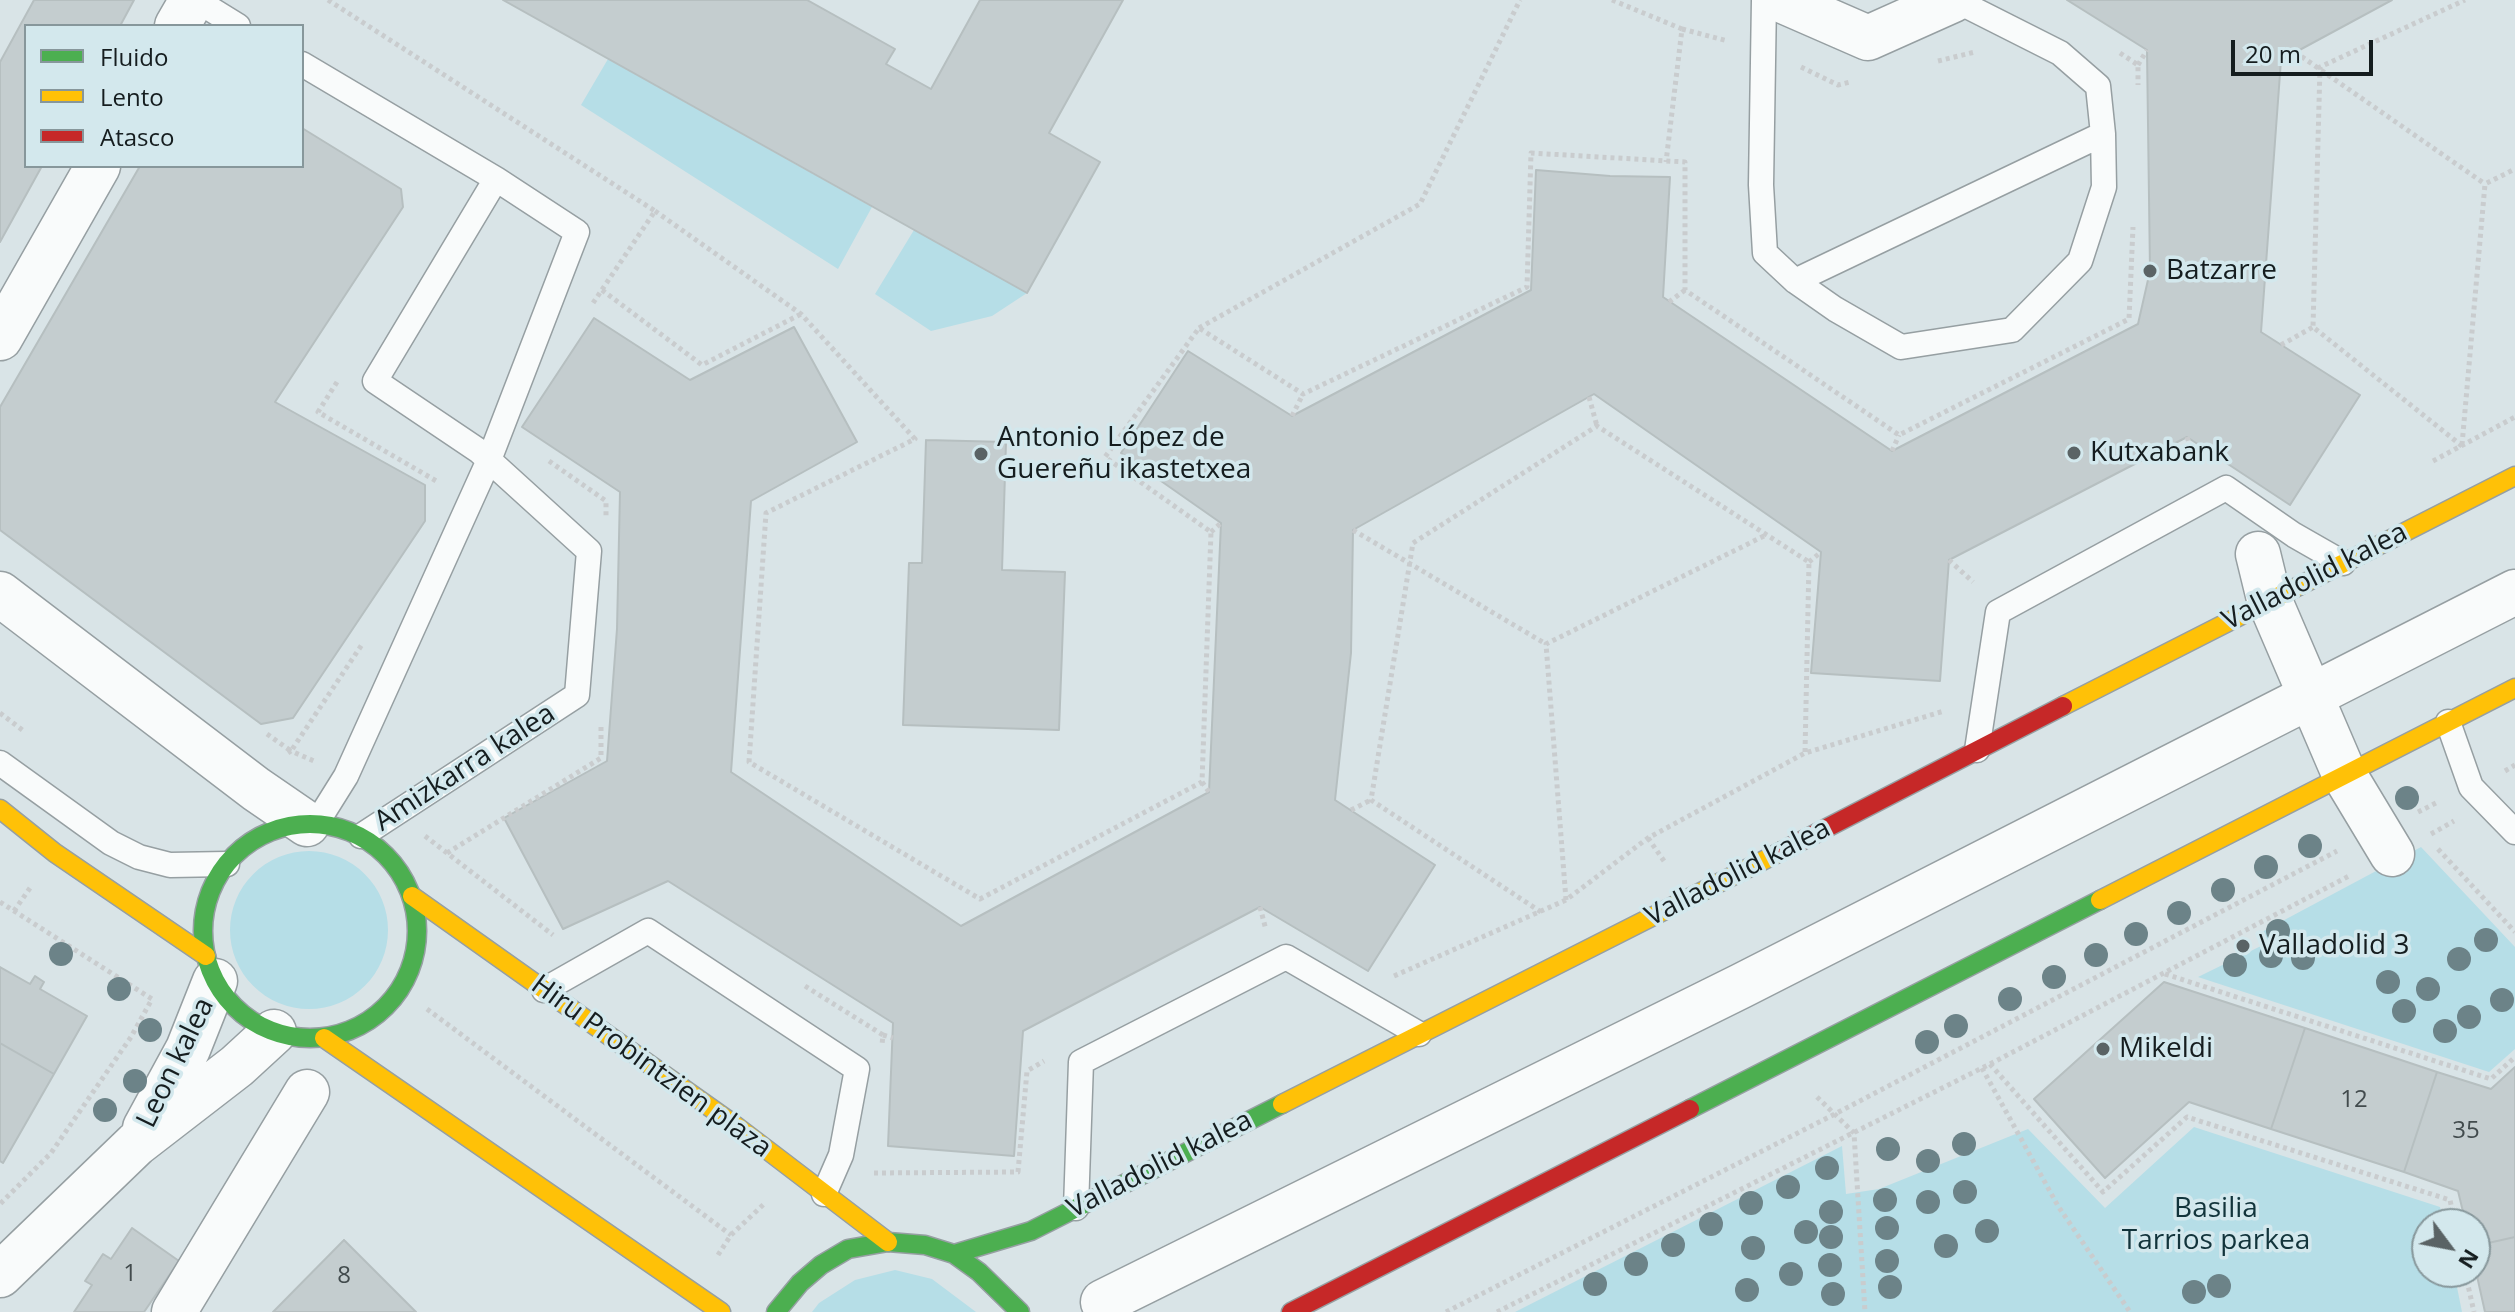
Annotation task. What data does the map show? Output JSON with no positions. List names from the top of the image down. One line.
{"streets":{"main road":["Valladolid kalea","Hiru Probintzien plaza"],"street":["Leon kalea"],"lane":["Amizkarra kalea"]},"crossings":[["Amizkarra kalea","Leon kalea"],["Amizkarra kalea","Hiru Probintzien plaza"],["Leon kalea","Hiru Probintzien plaza"]],"parks":["Basilia Tarrios parkea"],"places":["Batzarre","Kutxabank","Antonio López de Guereñu ikastetxea","Valladolid 3","Mikeldi"],"house_numbers":["12","35","1","8"],"legend":["Fluido","Lento","Atasco"],"scale_bar":"20 m","north":"bottom right"}
